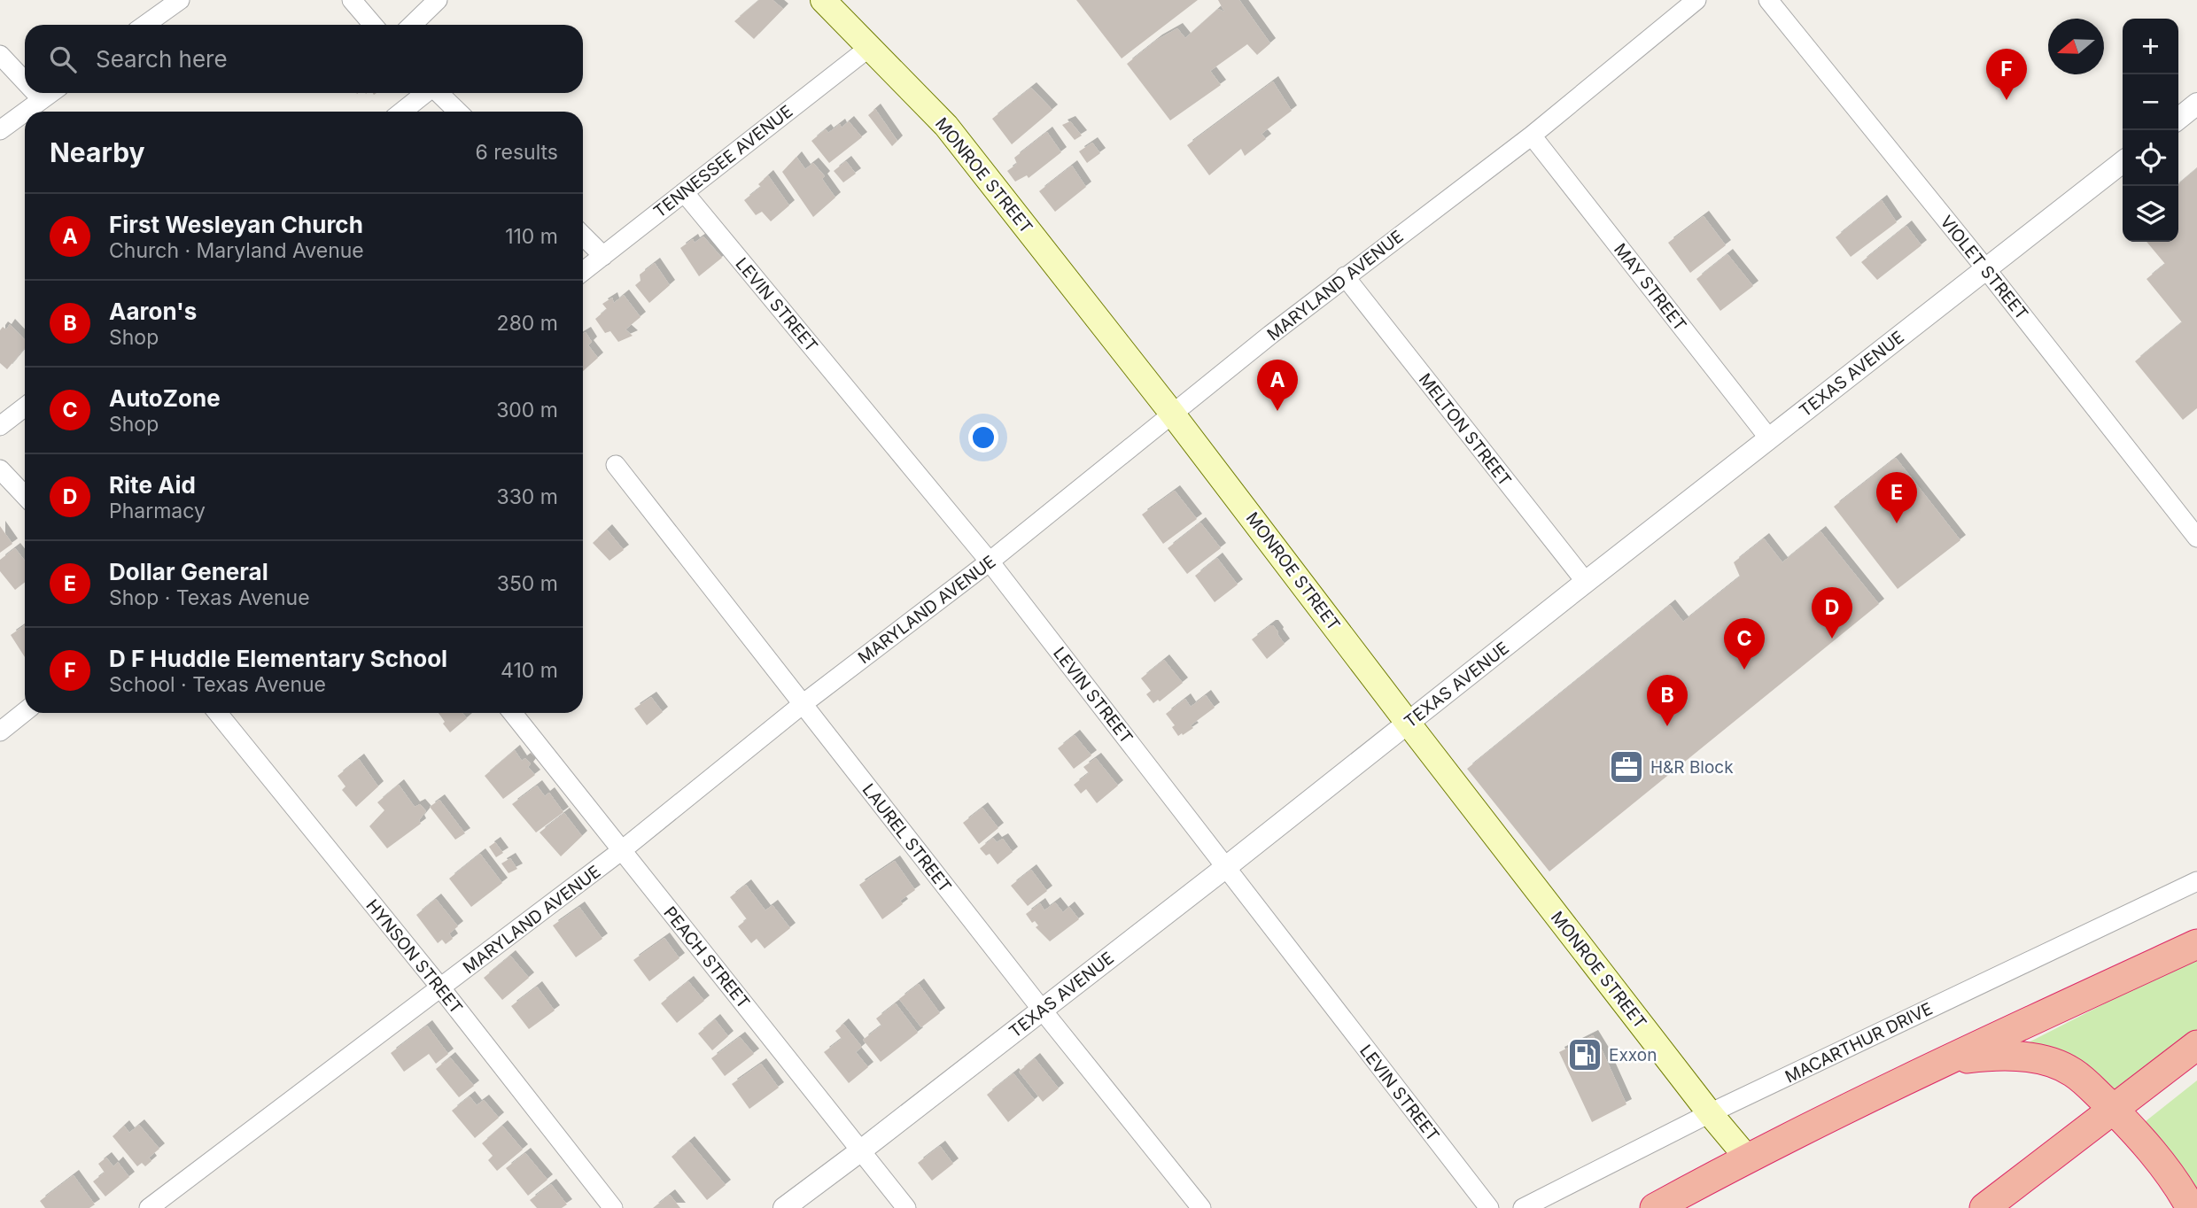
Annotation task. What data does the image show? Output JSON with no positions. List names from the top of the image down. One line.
{"streets":{"main road":["MONROE STREET"],"street":["TENNESSEE AVENUE","VIOLET STREET","MARYLAND AVENUE","MAY STREET","LEVIN STREET","TEXAS AVENUE","MELTON STREET","LAUREL STREET","HYNSON STREET","PEACH STREET","MACARTHUR DRIVE"]},"crossings":[["TENNESSEE AVENUE","MONROE STREET"],["TENNESSEE AVENUE","LEVIN STREET"],["MONROE STREET","MARYLAND AVENUE"],["MONROE STREET","TEXAS AVENUE"],["MONROE STREET","MACARTHUR DRIVE"],["VIOLET STREET","TEXAS AVENUE"],["MARYLAND AVENUE","MAY STREET"],["MARYLAND AVENUE","LEVIN STREET"],["MARYLAND AVENUE","MELTON STREET"],["MARYLAND AVENUE","LAUREL STREET"],["MARYLAND AVENUE","HYNSON STREET"],["MARYLAND AVENUE","PEACH STREET"],["MAY STREET","TEXAS AVENUE"],["LEVIN STREET","TEXAS AVENUE"],["TEXAS AVENUE","MELTON STREET"],["TEXAS AVENUE","LAUREL STREET"],["TEXAS AVENUE","PEACH STREET"]],"places":{"office":["H&R Block"],"fuel station":["Exxon"]},"north":"left","page":{"map_buttons":["+","−"],"search":"Search here","pins":["F","A","E","D","C","B"],"heading":["Nearby","6 results"],"list":[{"mark":"A","name":"First Wesleyan Church","note":"Church · Maryland Avenue","value":"110 m"},{"mark":"B","name":"Aaron's","note":"Shop","value":"280 m"},{"mark":"C","name":"AutoZone","note":"Shop","value":"300 m"},{"mark":"D","name":"Rite Aid","note":"Pharmacy","value":"330 m"},{"mark":"E","name":"Dollar General","note":"Shop · Texas Avenue","value":"350 m"},{"mark":"F","name":"D F Huddle Elementary School","note":"School · Texas Avenue","value":"410 m"}]}}
